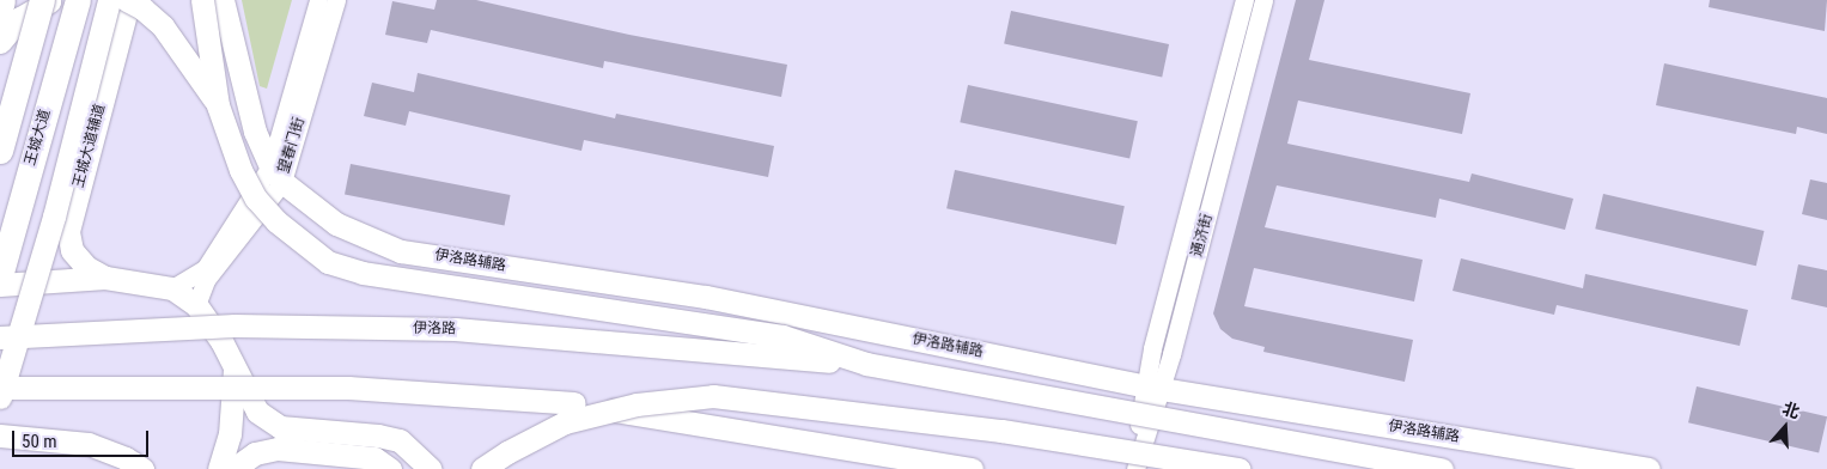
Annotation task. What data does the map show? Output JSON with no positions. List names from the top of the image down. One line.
{"streets":{"highway":["王城大道"],"main road":["王城大道辅道","伊洛路辅路","伊洛路"],"street":["望春门街","通济街"]},"crossings":[["望春门街","伊洛路辅路"],["通济街","伊洛路辅路"]],"scale_bar":"50 m","north":"top"}
